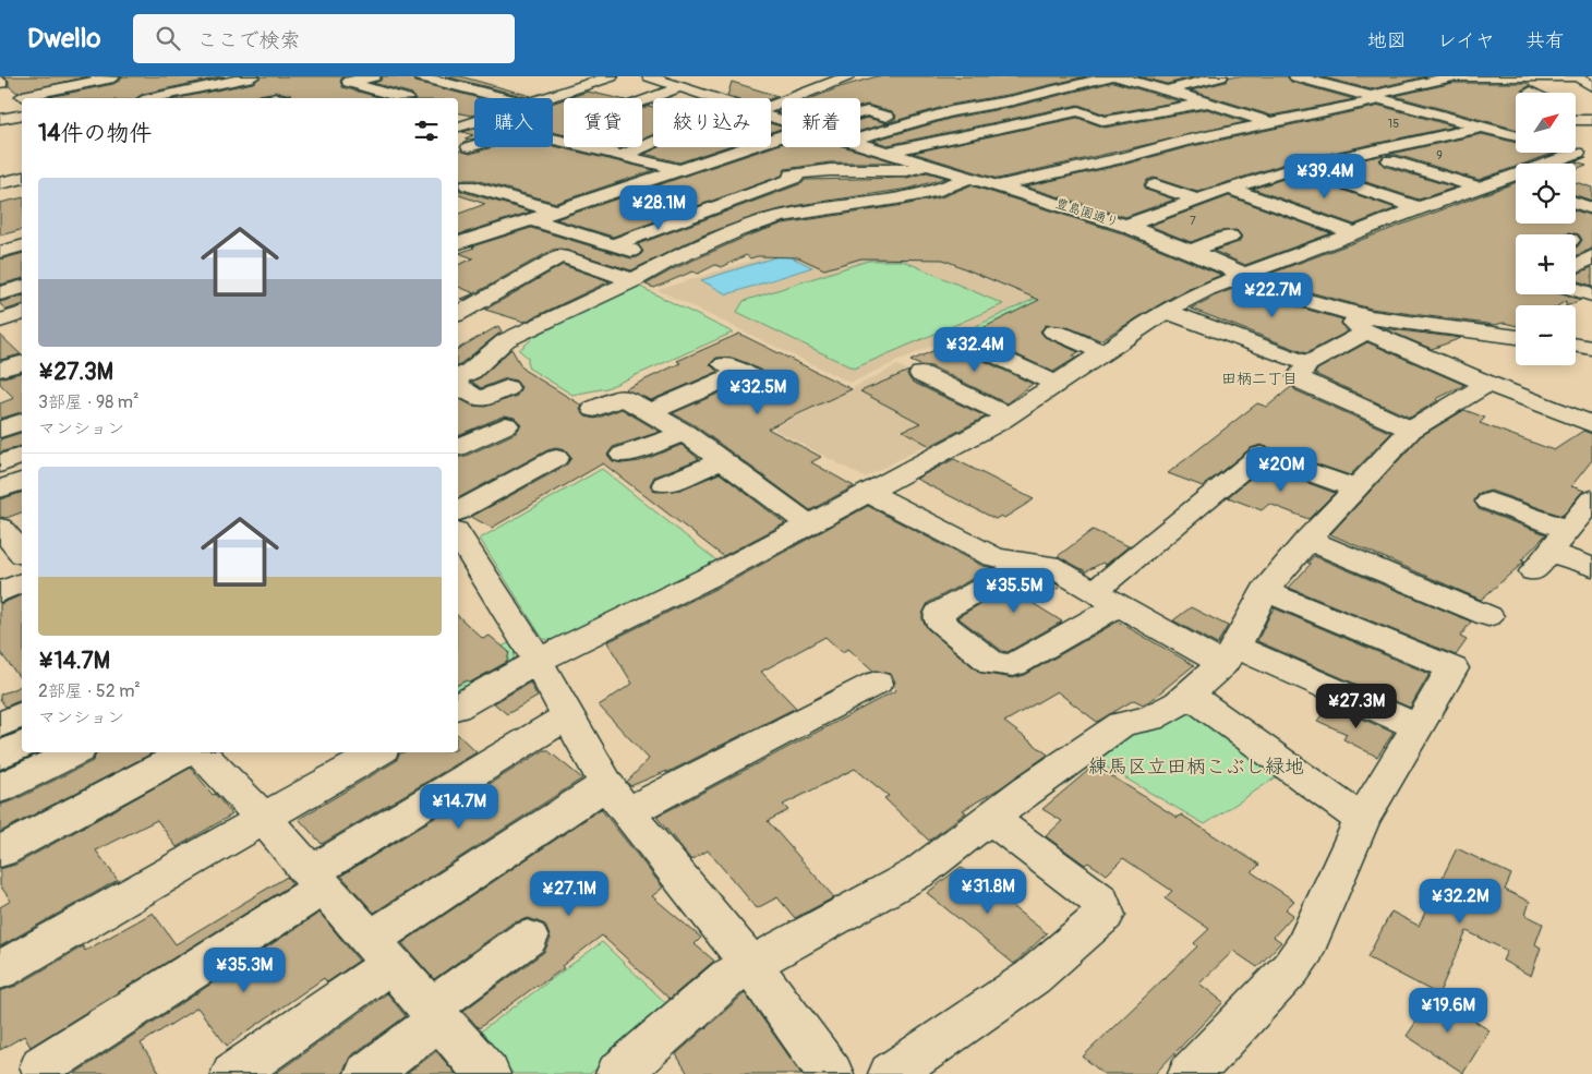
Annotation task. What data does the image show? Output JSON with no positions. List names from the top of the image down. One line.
{"streets":{"main road":["豊島園通り"]},"districts":["田柄二丁目"],"parks":["練馬区立田柄こぶし緑地"],"house_numbers":["15","9","7"],"north":"top right","page":{"header":"Dwello","search":"ここで検索","nav":["地図","レイヤ","共有"],"map_buttons":["+","−"],"chip":["購入","賃貸","絞り込み","新着"],"heading":"14件の物件","price":["¥39.4M","¥28.1M","¥22.7M","¥32.4M","¥32.5M","¥20M","¥35.5M","¥27.3M","¥14.7M","¥31.8M","¥27.1M","¥32.2M","¥35.3M","¥19.6M"],"list":[{"name":"¥27.3M","note":"3部屋 · 98 m² · マンション"},{"name":"¥14.7M","note":"2部屋 · 52 m² · マンション"}]}}
